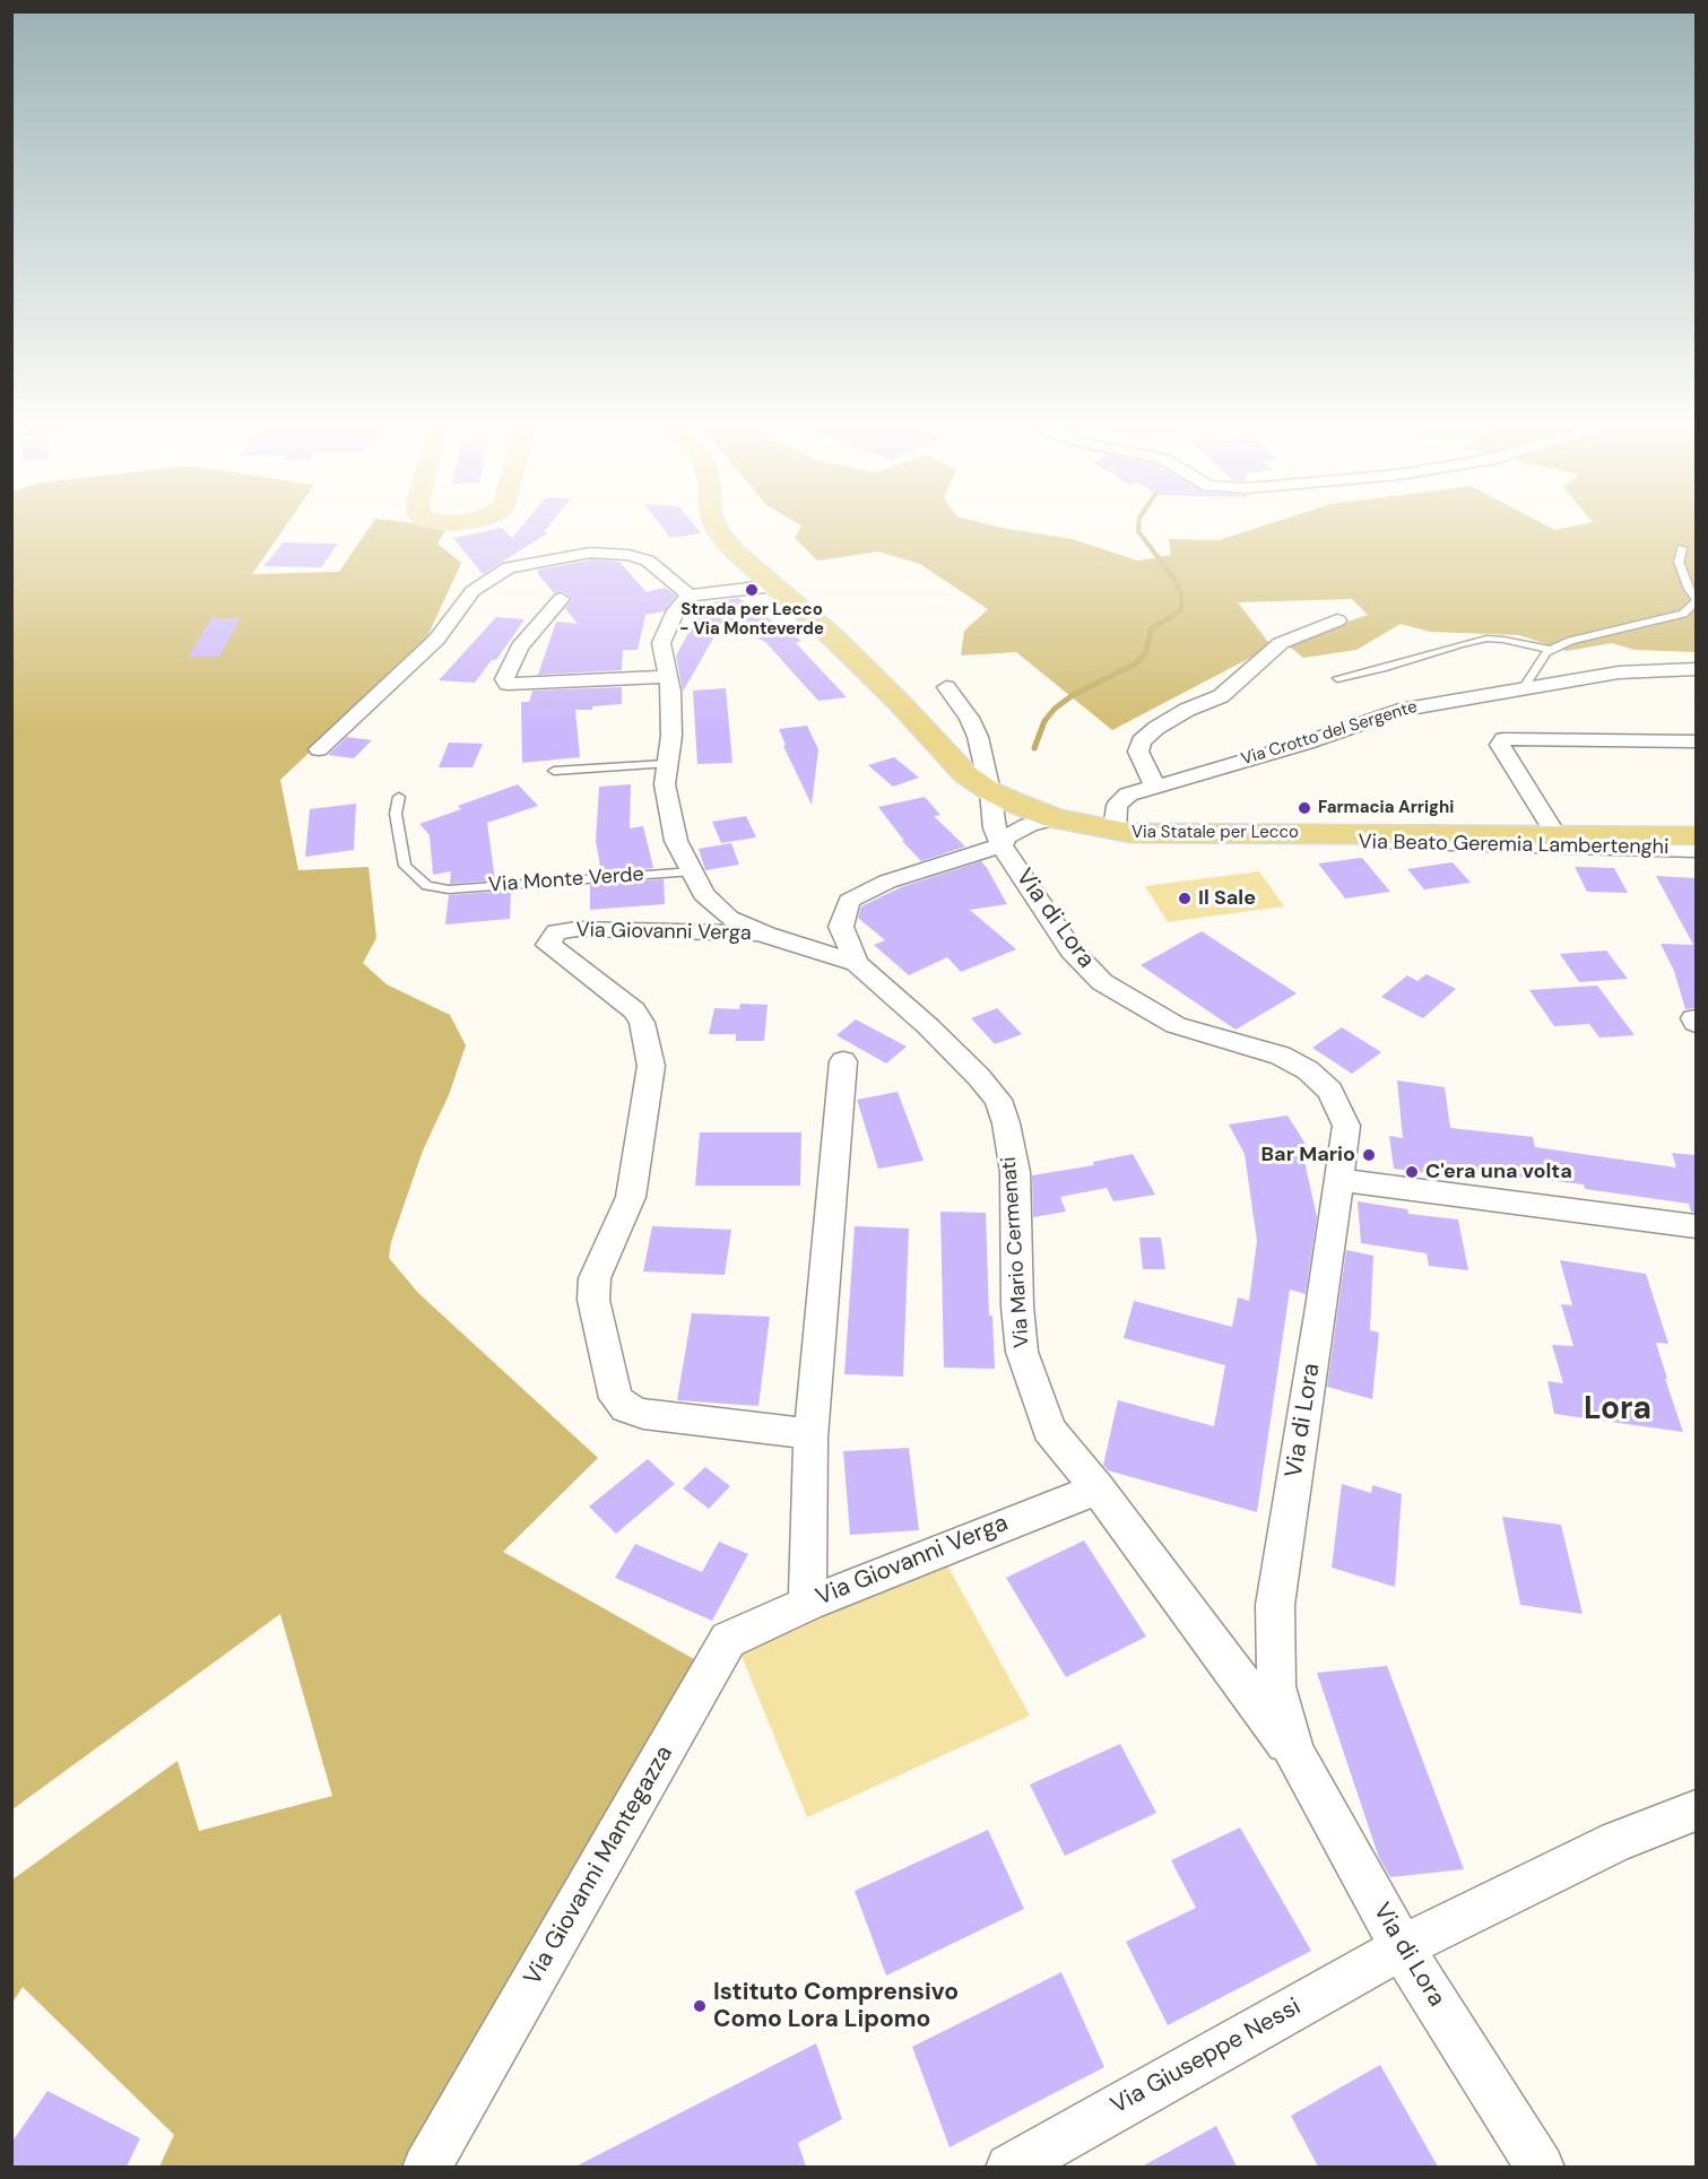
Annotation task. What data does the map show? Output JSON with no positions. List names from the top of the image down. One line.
{"streets":{"main road":["Via Statale per Lecco"],"street":["Via Crotto del Sergente","Via Beato Geremia Lambertenghi","Via di Lora","Via Giovanni Verga","Via Mario Cermenati","Via Giovanni Mantegazza","Via Giuseppe Nessi"],"lane":["Via Monte Verde"]},"crossings":[["Via Crotto del Sergente","Via Statale per Lecco"],["Via Statale per Lecco","Via Beato Geremia Lambertenghi"],["Via Statale per Lecco","Via di Lora"],["Via Monte Verde","Via Mario Cermenati"],["Via di Lora","Via Mario Cermenati"],["Via di Lora","Via Giuseppe Nessi"],["Via Giovanni Verga","Via Mario Cermenati"],["Via Giovanni Verga","Via Giovanni Mantegazza"]],"districts":["Lora"],"places":["Strada per Lecco - Via Monteverde","Farmacia Arrighi","Il Sale","Bar Mario","C'era una volta","Istituto Comprensivo Como Lora Lipomo"]}
